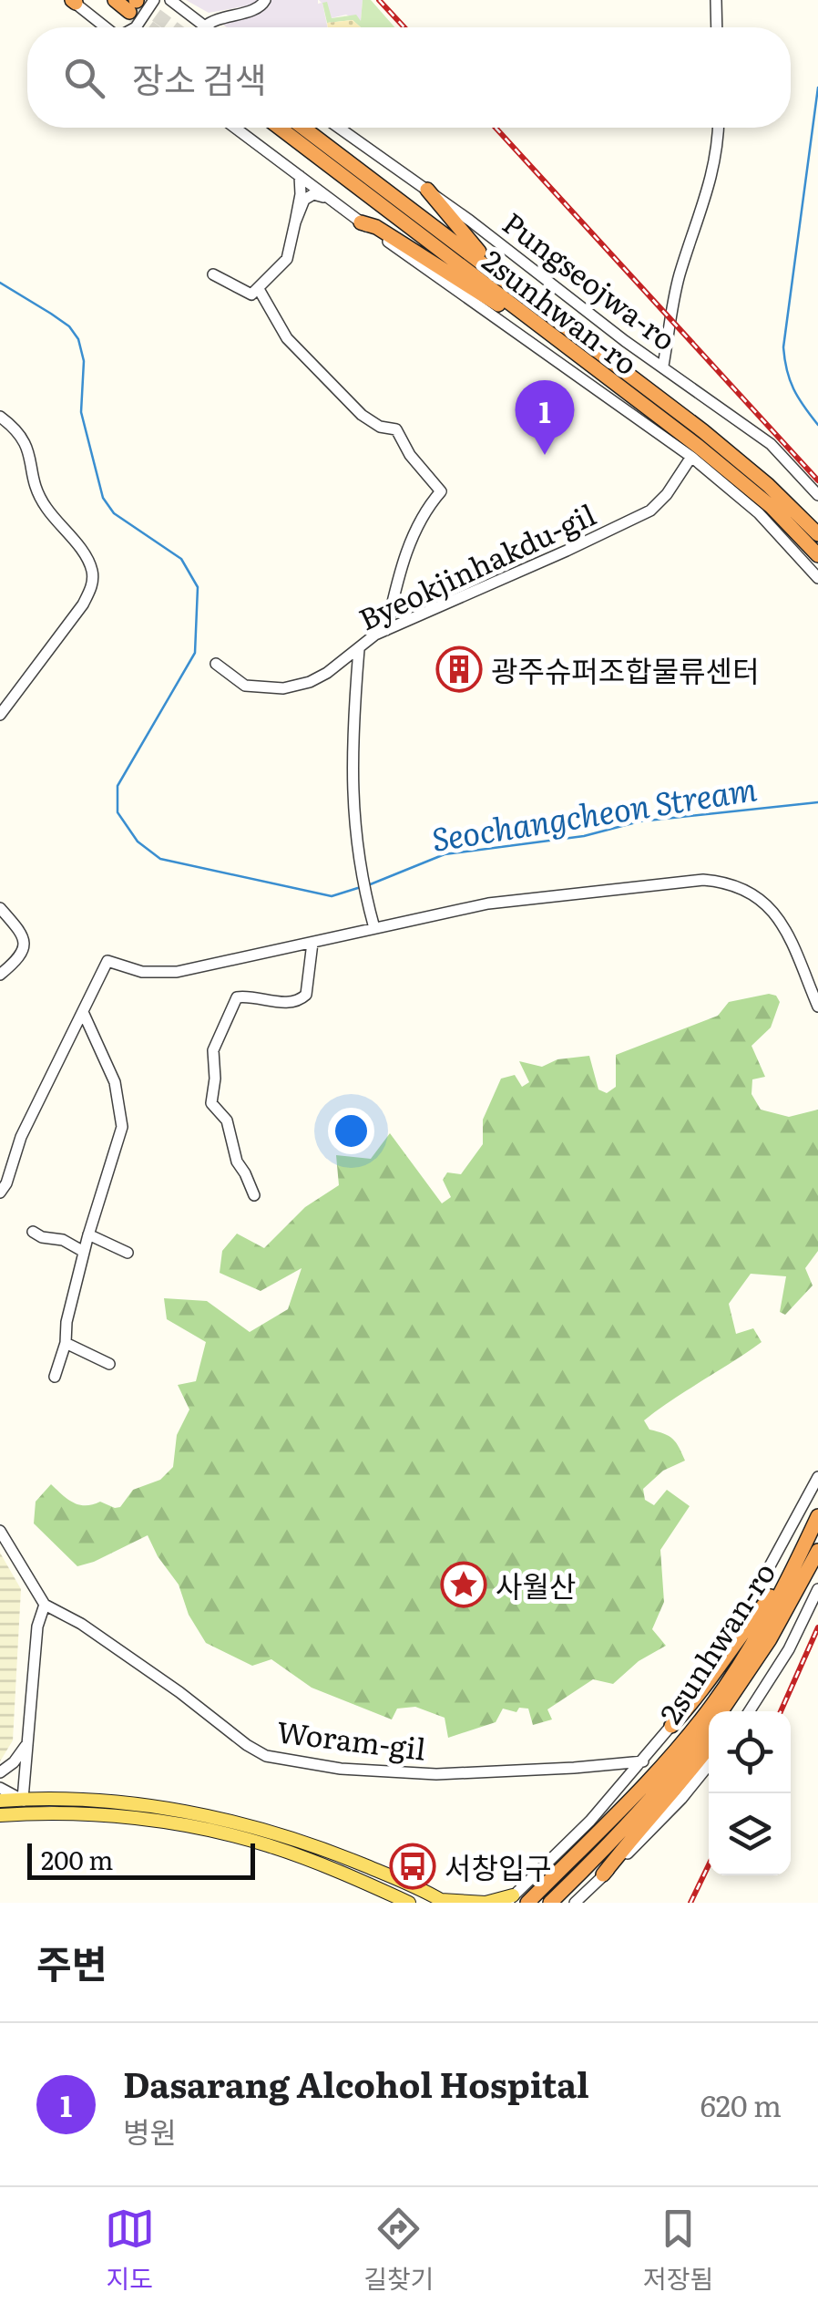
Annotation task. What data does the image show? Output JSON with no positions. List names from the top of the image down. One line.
{"streets":{"highway":["2sunhwan-ro"],"street":["Pungseojwa-ro","Byeokjinhakdu-gil","Woram-gil"]},"water":["Seochangcheon Stream"],"places":{"building":["광주슈퍼조합물류센터"],"place":["사월산"],"bus stop":["서창입구"]},"scale_bar":"200 m","page":{"search":"장소 검색","pins":"1","scale":"200 m","heading":"주변","list":[{"mark":"1","name":"Dasarang Alcohol Hospital","note":"병원","value":"620 m"}],"nav":["지도","길찾기","저장됨"]}}
